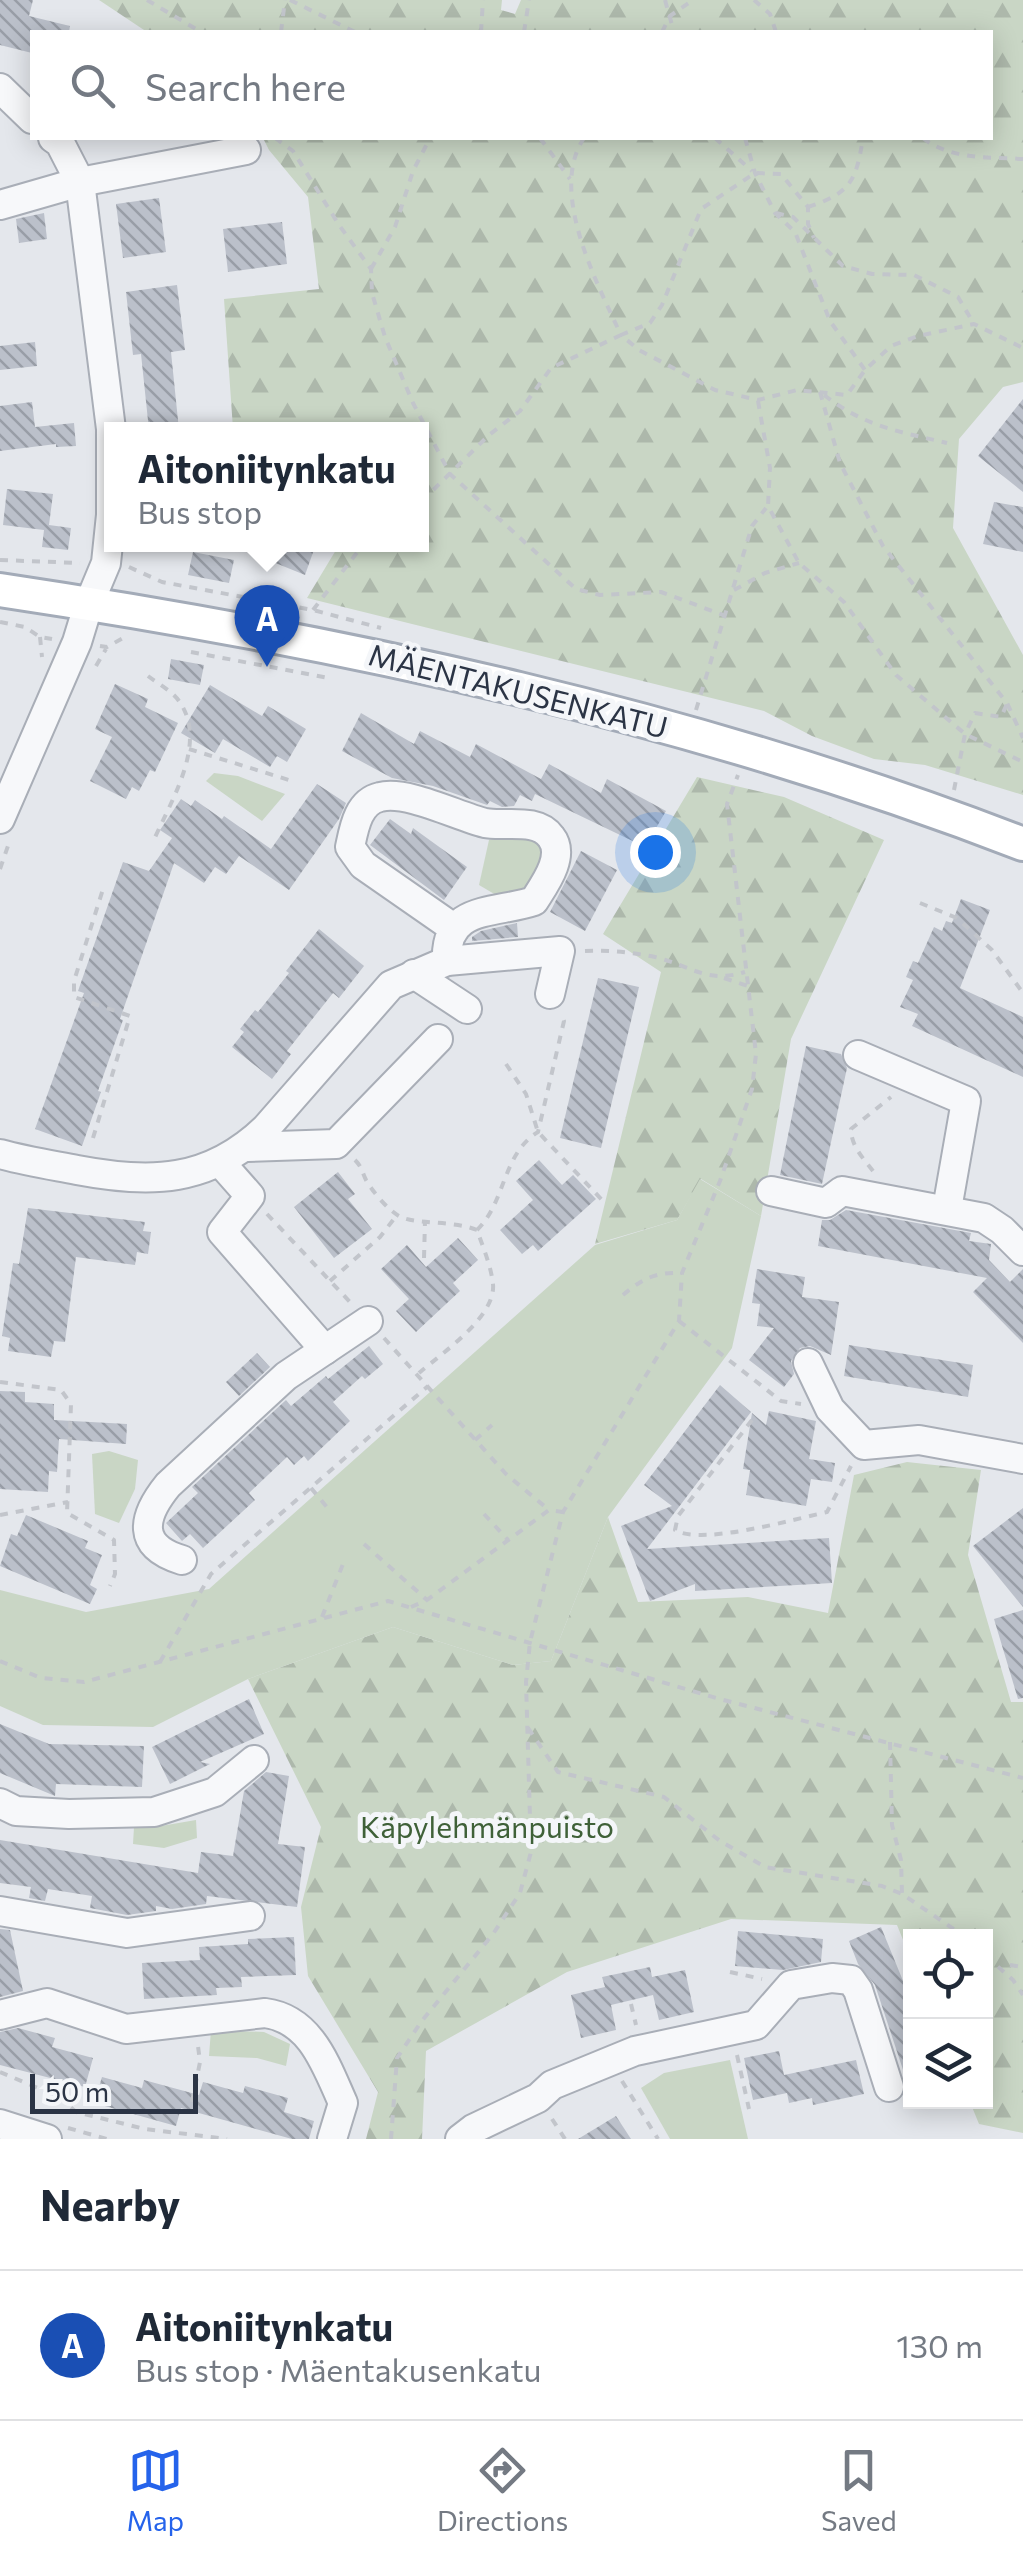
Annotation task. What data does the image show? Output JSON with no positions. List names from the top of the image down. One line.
{"streets":{"main road":["MÄENTAKUSENKATU"]},"parks":["Käpylehmänpuisto"],"scale_bar":"50 m","page":{"search":"Search here","popup":["Aitoniitynkatu","Bus stop"],"pins":"A","scale":"50 m","heading":"Nearby","list":[{"mark":"A","name":"Aitoniitynkatu","note":"Bus stop · Mäentakusenkatu","value":"130 m"}],"nav":["Map","Directions","Saved"]}}
